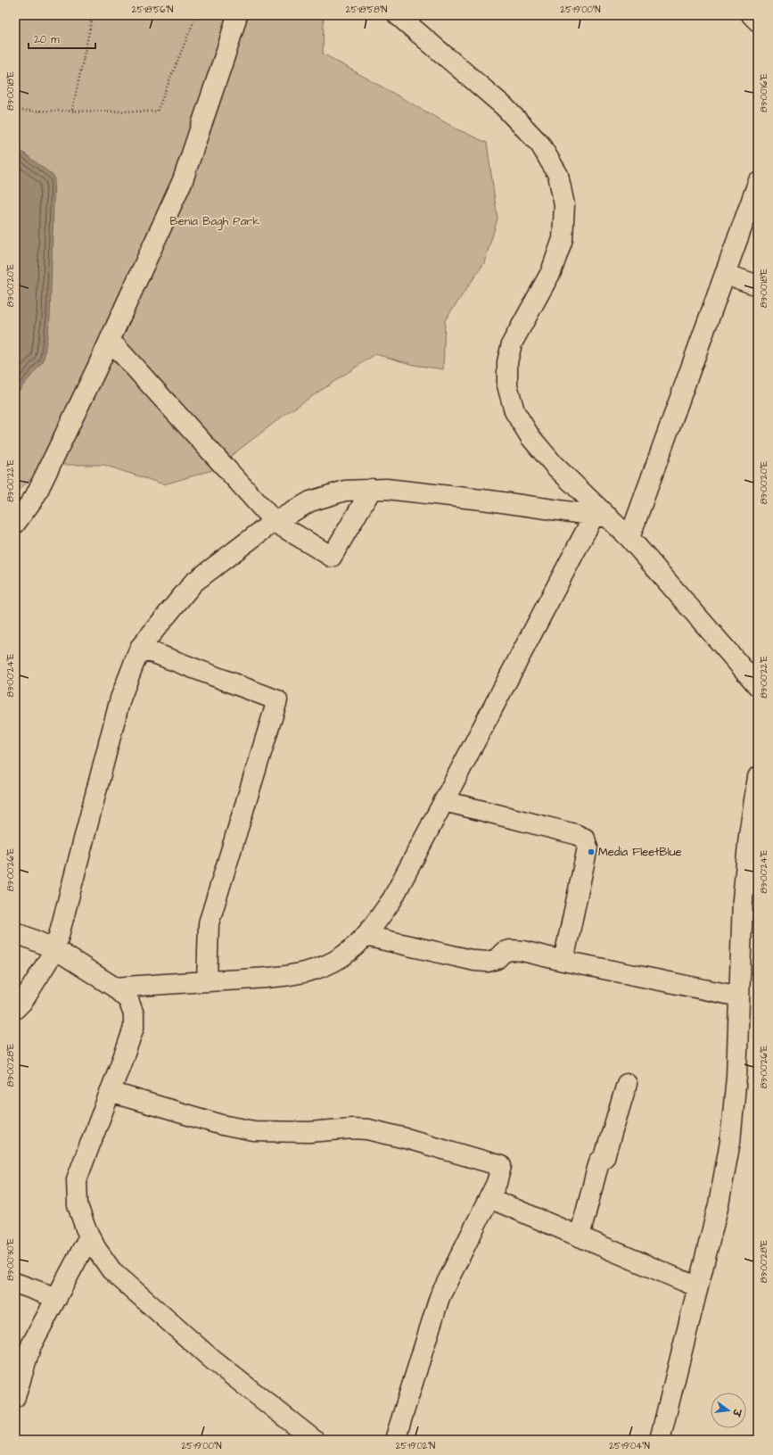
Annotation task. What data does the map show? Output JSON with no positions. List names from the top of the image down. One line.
{"parks":["Benia Bagh Park"],"places":["Media FleetBlue"],"scale_bar":"20 m","north":"right","coordinates":["25°18'56\"N","25°18'58\"N","25°19'00\"N","83°00'18\"E","83°00'16\"E","83°00'20\"E","83°00'22\"E","83°00'24\"E","83°00'26\"E","83°00'28\"E","83°00'30\"E","25°19'02\"N","25°19'04\"N"]}
